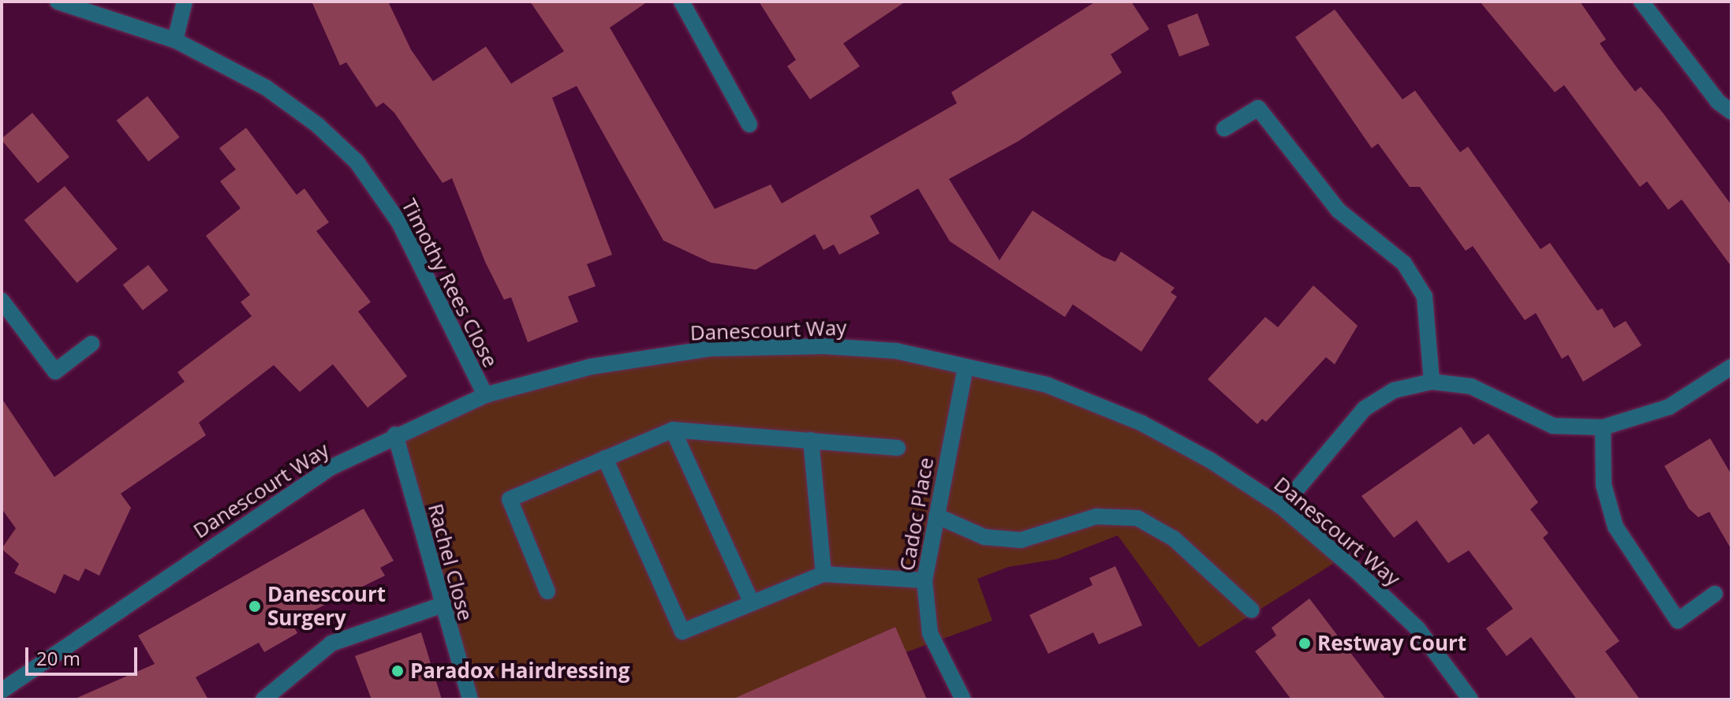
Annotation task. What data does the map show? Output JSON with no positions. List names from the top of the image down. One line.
{"streets":{"street":["Timothy Rees Close","Danescourt Way","Cadoc Place","Rachel Close"]},"crossings":[["Timothy Rees Close","Danescourt Way"],["Danescourt Way","Cadoc Place"],["Danescourt Way","Rachel Close"]],"places":["Danescourt Surgery","Restway Court","Paradox Hairdressing"],"scale_bar":"20 m"}
